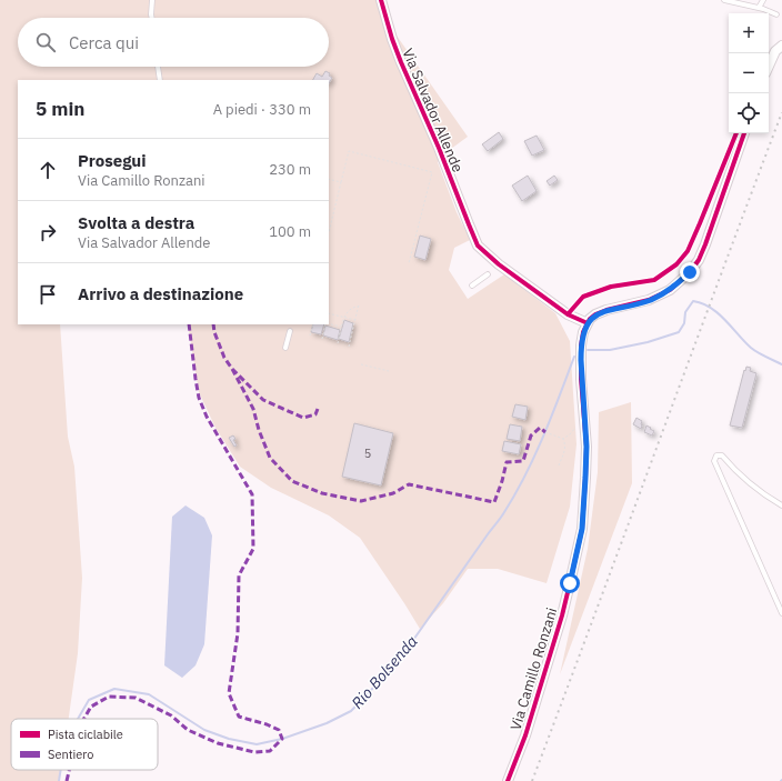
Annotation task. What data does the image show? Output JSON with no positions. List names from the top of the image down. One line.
{"streets":{"street":["Via Salvador Allende","Via Camillo Ronzani"]},"crossings":[["Via Salvador Allende","Via Camillo Ronzani"]],"water":["Rio Bolsenda"],"house_numbers":["5"],"legend":["Pista ciclabile","Sentiero"],"page":{"map_buttons":["+","−"],"search":"Cerca qui","heading":["5 min","A piedi · 330 m"],"list":[["Prosegui","Via Camillo Ronzani","230 m"],["Svolta a destra","Via Salvador Allende","100 m"],"Arrivo a destinazione"]}}
